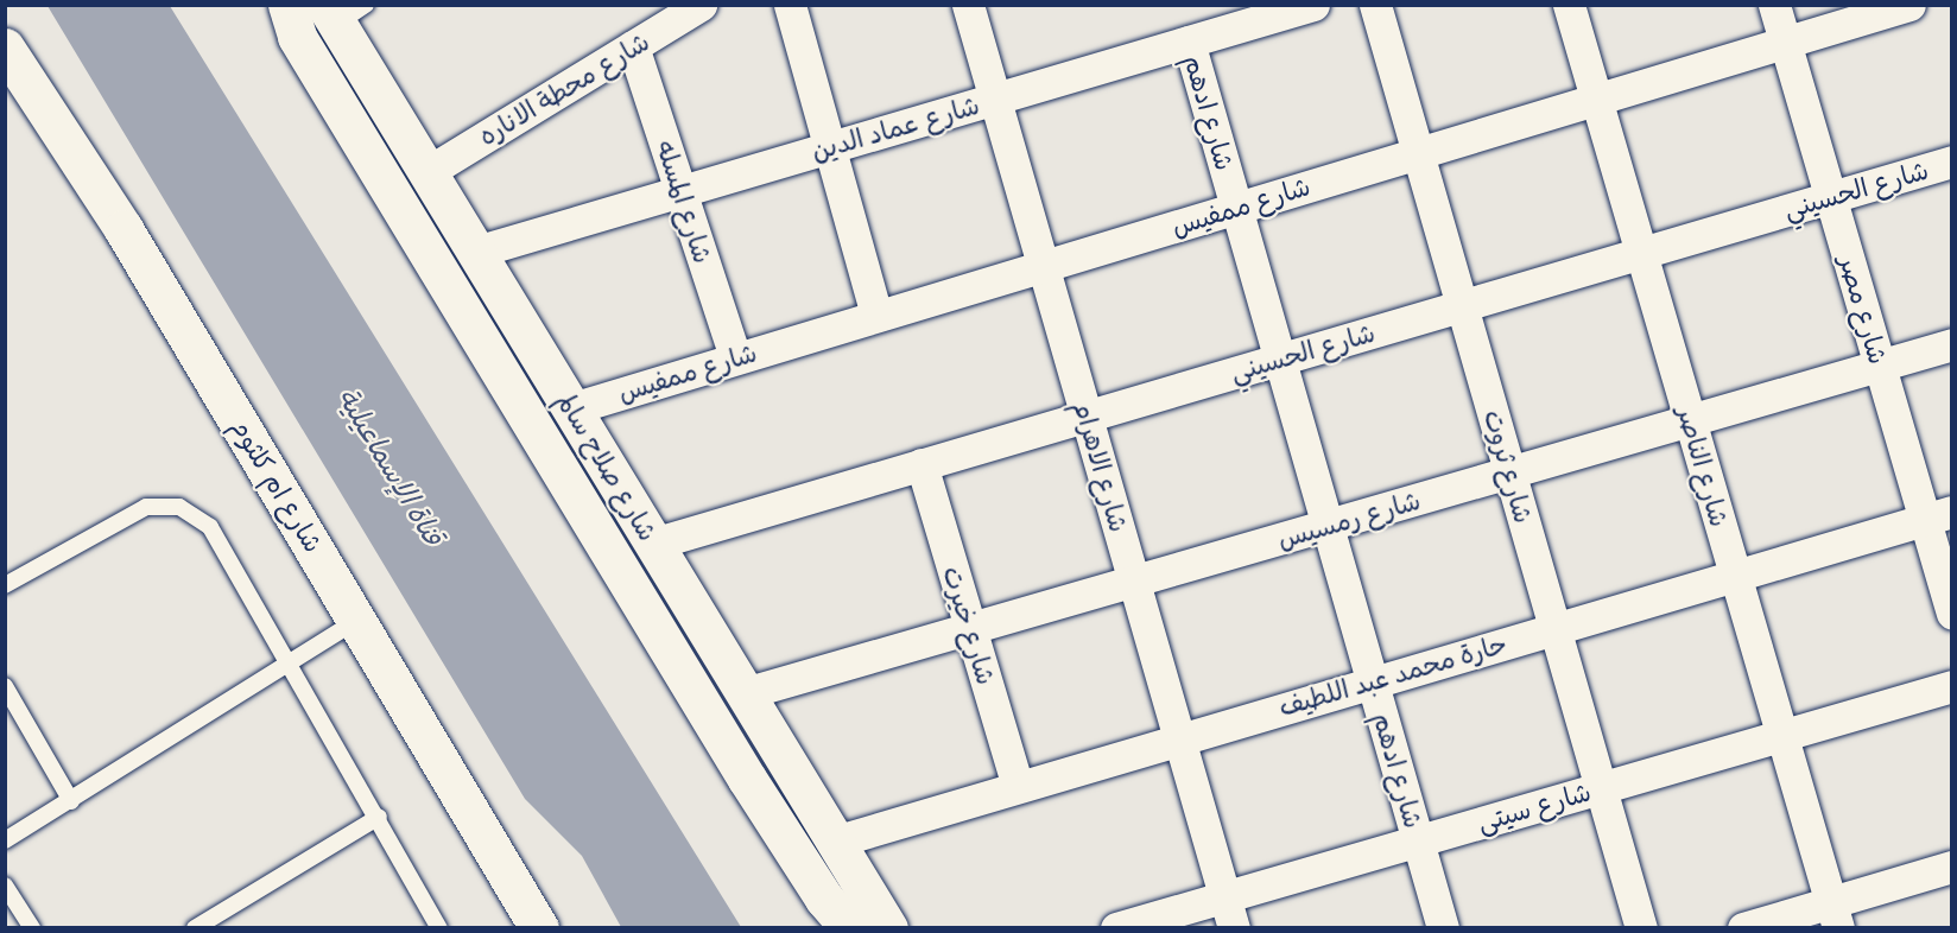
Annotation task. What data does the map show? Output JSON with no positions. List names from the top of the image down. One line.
{"streets":{"highway":["شارع صلاح سالم","شارع ام كلثوم"],"street":["شارع محطة الاناره","شارع ادهم","شارع عماد الدين","شارع الحسيني","شارع المسله","شارع ممفيس","شارع مصر","شارع الاهرام","شارع ثروت","شارع الناصر","شارع رمسيس","شارع خيرت","حارة محمد عبد اللطيف","شارع سيتى"]},"crossings":[["شارع محطة الاناره","شارع المسله"],["شارع محطة الاناره","شارع صلاح سالم"],["شارع ادهم","شارع عماد الدين"],["شارع ادهم","شارع الحسيني"],["شارع ادهم","شارع ممفيس"],["شارع ادهم","شارع رمسيس"],["شارع ادهم","حارة محمد عبد اللطيف"],["شارع ادهم","شارع سيتى"],["شارع عماد الدين","شارع المسله"],["شارع عماد الدين","شارع صلاح سالم"],["شارع عماد الدين","شارع الاهرام"],["شارع الحسيني","شارع مصر"],["شارع الحسيني","شارع صلاح سالم"],["شارع الحسيني","شارع الاهرام"],["شارع الحسيني","شارع ثروت"],["شارع الحسيني","شارع الناصر"],["شارع الحسيني","شارع خيرت"],["شارع المسله","شارع ممفيس"],["شارع ممفيس","شارع مصر"],["شارع ممفيس","شارع صلاح سالم"],["شارع ممفيس","شارع الاهرام"],["شارع ممفيس","شارع ثروت"],["شارع ممفيس","شارع الناصر"],["شارع مصر","شارع رمسيس"],["شارع مصر","حارة محمد عبد اللطيف"],["شارع صلاح سالم","شارع رمسيس"],["شارع صلاح سالم","حارة محمد عبد اللطيف"],["شارع الاهرام","شارع رمسيس"],["شارع الاهرام","حارة محمد عبد اللطيف"],["شارع الاهرام","شارع سيتى"],["شارع ثروت","شارع رمسيس"],["شارع ثروت","حارة محمد عبد اللطيف"],["شارع ثروت","شارع سيتى"],["شارع الناصر","شارع رمسيس"],["شارع الناصر","حارة محمد عبد اللطيف"],["شارع الناصر","شارع سيتى"],["شارع رمسيس","شارع خيرت"],["شارع خيرت","حارة محمد عبد اللطيف"]],"water":["قناة الإسماعيلية"]}
